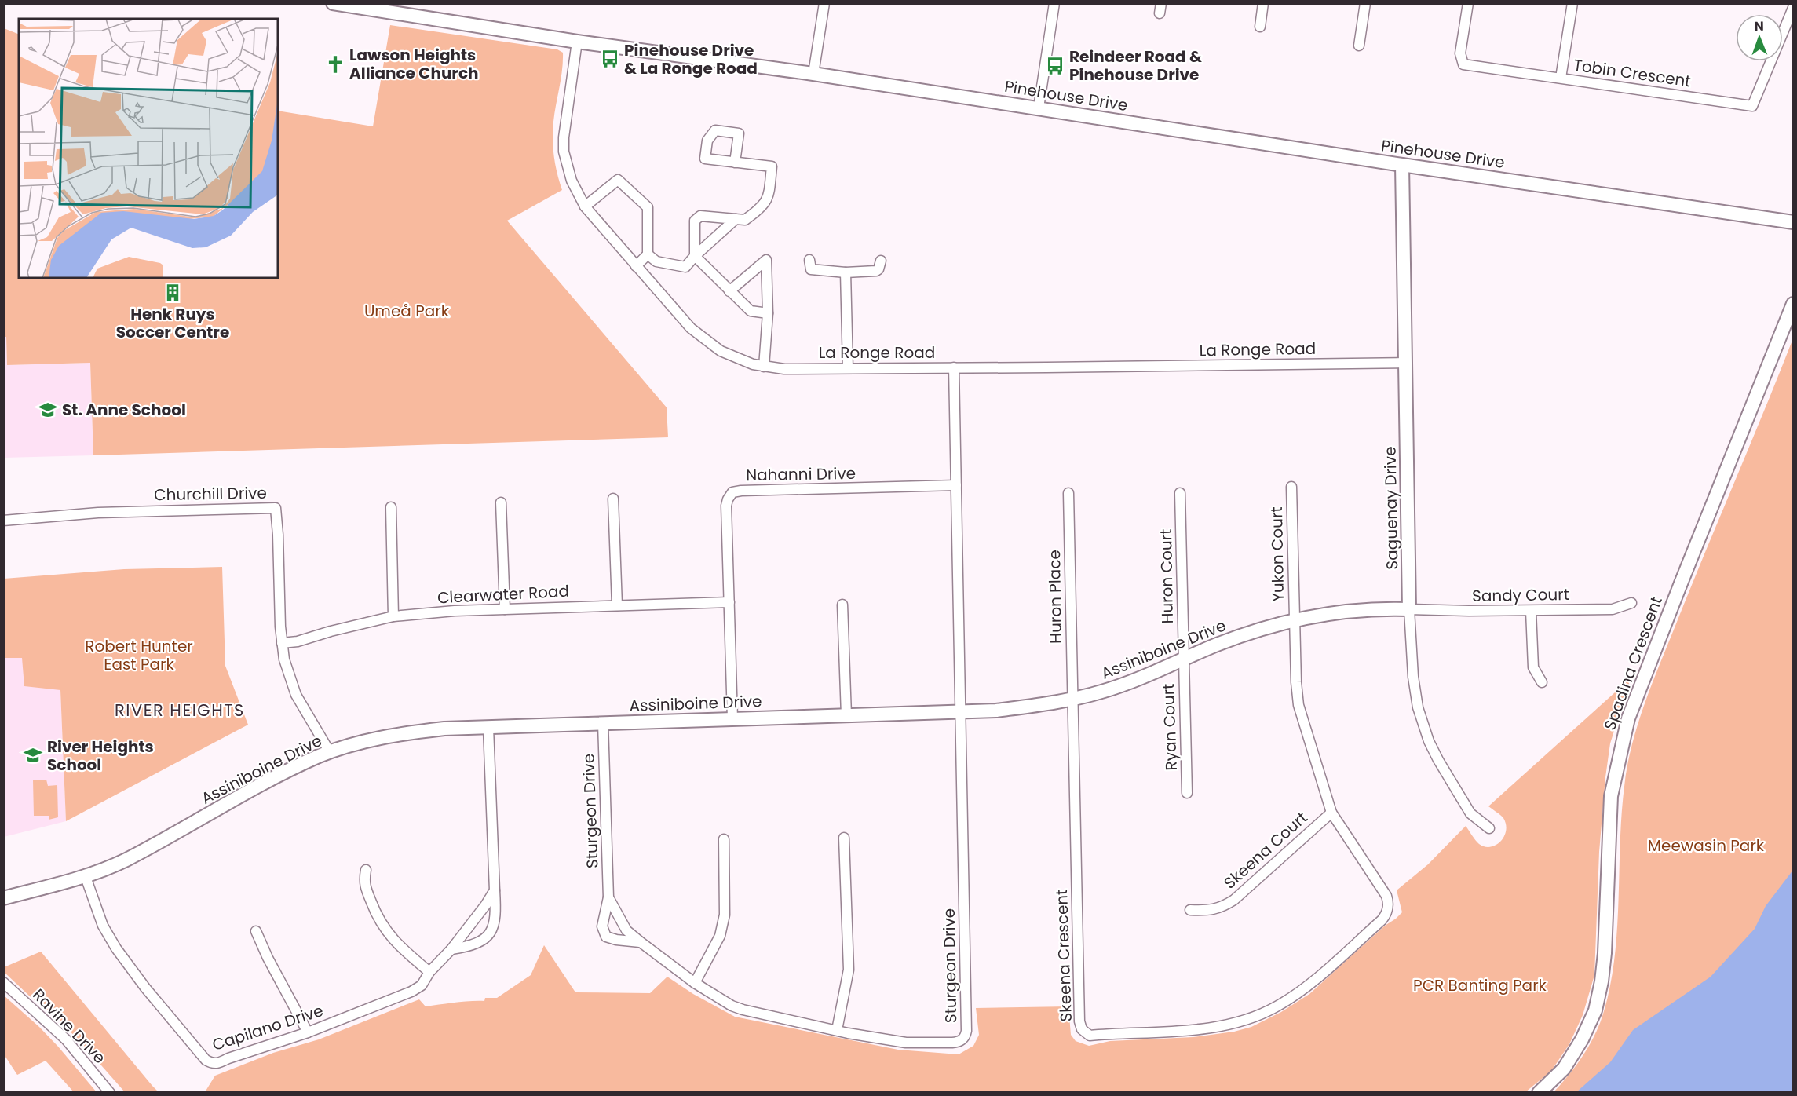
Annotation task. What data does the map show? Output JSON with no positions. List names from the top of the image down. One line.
{"streets":{"street":["Tobin Crescent","Pinehouse Drive","La Ronge Road","Nahanni Drive","Churchill Drive","Saguenay Drive","Yukon Court","Huron Court","Clearwater Road","Sandy Court","Huron Place","Assiniboine Drive","Spadina Crescent","Ryan Court","Sturgeon Drive","Skeena Court","Skeena Crescent","Ravine Drive","Capilano Drive"]},"crossings":[["Pinehouse Drive","La Ronge Road"],["Pinehouse Drive","Saguenay Drive"],["La Ronge Road","Saguenay Drive"],["Nahanni Drive","Clearwater Road"],["Nahanni Drive","Assiniboine Drive"],["Churchill Drive","Clearwater Road"],["Churchill Drive","Assiniboine Drive"],["Saguenay Drive","Sandy Court"],["Saguenay Drive","Assiniboine Drive"],["Yukon Court","Assiniboine Drive"],["Yukon Court","Skeena Crescent"],["Huron Court","Assiniboine Drive"],["Huron Court","Ryan Court"],["Sandy Court","Assiniboine Drive"],["Huron Place","Assiniboine Drive"],["Huron Place","Skeena Crescent"],["Assiniboine Drive","Ryan Court"],["Assiniboine Drive","Sturgeon Drive"],["Assiniboine Drive","Skeena Crescent"],["Assiniboine Drive","Capilano Drive"],["Skeena Court","Skeena Crescent"]],"districts":["RIVER HEIGHTS"],"parks":["Umeå Park","Robert Hunter East Park","Meewasin Park","PCR Banting Park"],"places":{"bus stop":["Pinehouse Drive & La Ronge Road","Reindeer Road & Pinehouse Drive"],"church":["Lawson Heights Alliance Church"],"building":["Henk Ruys Soccer Centre"],"school or university":["St. Anne School","River Heights School"]},"north":"top"}
